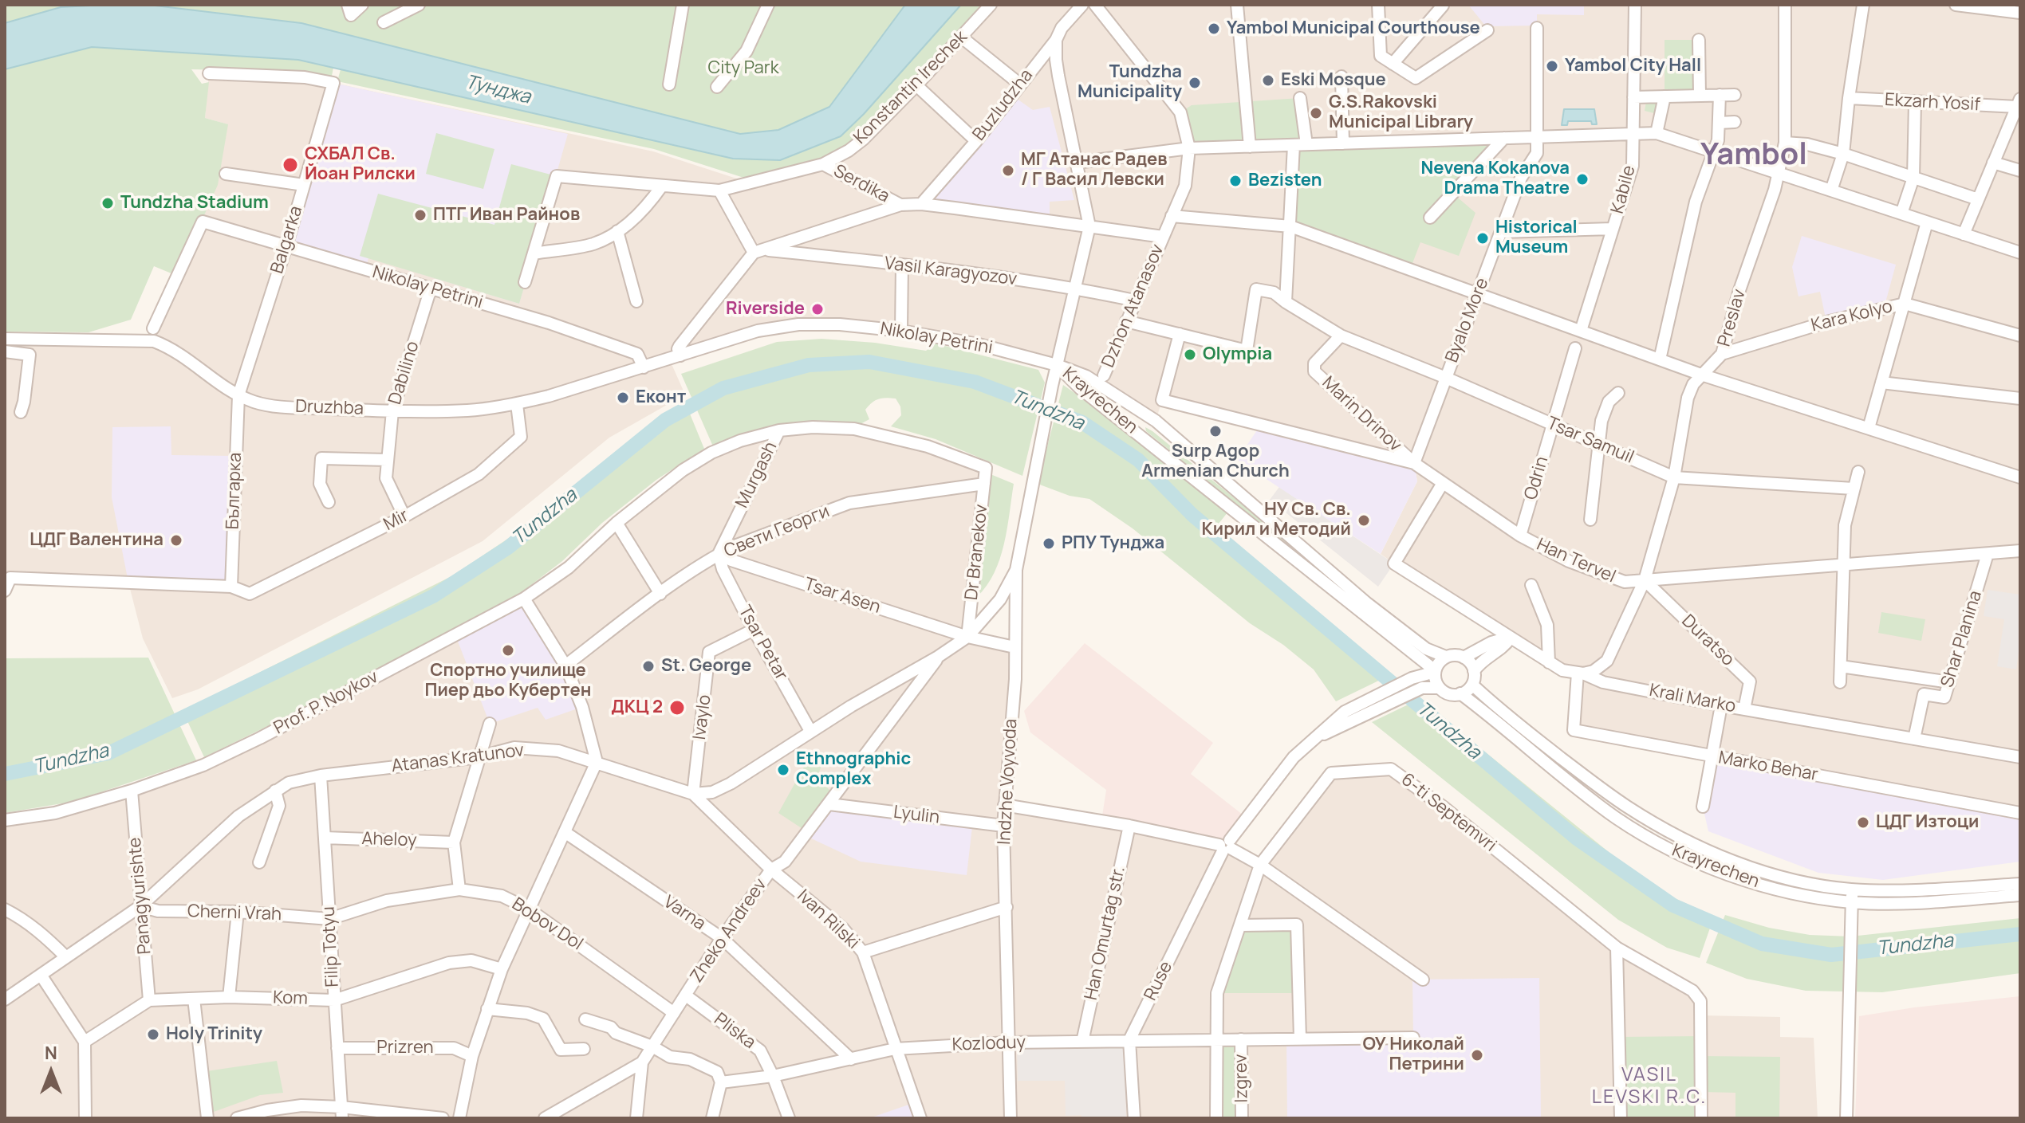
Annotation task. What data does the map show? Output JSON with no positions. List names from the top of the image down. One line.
{"streets":{"street":["Konstantin Irechek","Ekzarh Yosif","Buzludzha","Serdika","Kabile","Balgarka","Vasil Karagyozov","Nikolay Petrini","Dzhon Atanasov","Kara Kolyo","Preslav","Byalo More","Dabilino","Krayrechen","Druzhba","Marin Drinov","Tsar Samuil","Murgash","Odrin","Българка","Mir","Свети Георги","Dr Branekov","Han Tervel","Tsar Asen","Shar Planina","Duratso","Tsar Petar","Krali Marko","Prof. P. Noykov","Ivaylo","Atanas Kratunov","Marko Behar","Indzhe Voyvoda","6-ti Septemvri","Lyulin","Aheloy","Panagyurishte","Cherni Vrah","Varna","Ivan Rilski","Bobov Dol","Zheko Andreev","Han Omurtag str.","Filip Totyu","Ruse","Kom","Pliska","Kozloduy","Prizren","Izgrev"]},"crossings":[["Konstantin Irechek","Serdika"],["Balgarka","Nikolay Petrini"],["Balgarka","Druzhba"],["Balgarka","Българка"],["Vasil Karagyozov","Dzhon Atanasov"],["Vasil Karagyozov","Indzhe Voyvoda"],["Nikolay Petrini","Dabilino"],["Nikolay Petrini","Krayrechen"],["Nikolay Petrini","Druzhba"],["Nikolay Petrini","Indzhe Voyvoda"],["Kara Kolyo","Preslav"],["Preslav","Tsar Samuil"],["Preslav","Han Tervel"],["Preslav","Duratso"],["Preslav","Krali Marko"],["Preslav","Marko Behar"],["Byalo More","Marin Drinov"],["Byalo More","Tsar Samuil"],["Byalo More","Han Tervel"],["Dabilino","Druzhba"],["Dabilino","Mir"],["Krayrechen","Indzhe Voyvoda"],["Druzhba","Българка"],["Druzhba","Mir"],["Marin Drinov","Tsar Samuil"],["Marin Drinov","Han Tervel"],["Tsar Samuil","Odrin"],["Tsar Samuil","Han Tervel"],["Murgash","Свети Георги"],["Murgash","Tsar Asen"],["Murgash","Tsar Petar"],["Murgash","Prof. P. Noykov"],["Odrin","Han Tervel"],["Българка","Mir"],["Свети Георги","Dr Branekov"],["Свети Георги","Tsar Asen"],["Свети Георги","Tsar Petar"],["Dr Branekov","Tsar Asen"],["Dr Branekov","Prof. P. Noykov"],["Han Tervel","Shar Planina"],["Han Tervel","Duratso"],["Han Tervel","Krali Marko"],["Tsar Asen","Tsar Petar"],["Tsar Asen","Indzhe Voyvoda"],["Shar Planina","Krali Marko"],["Duratso","Krali Marko"],["Tsar Petar","Ivaylo"],["Krali Marko","Marko Behar"],["Prof. P. Noykov","Panagyurishte"],["Ivaylo","Atanas Kratunov"],["Ivaylo","Ivan Rilski"],["Atanas Kratunov","Panagyurishte"],["Atanas Kratunov","Cherni Vrah"],["Atanas Kratunov","Ivan Rilski"],["Atanas Kratunov","Filip Totyu"],["Indzhe Voyvoda","Lyulin"],["Indzhe Voyvoda","Kozloduy"],["6-ti Septemvri","Kozloduy"],["6-ti Septemvri","Izgrev"],["Lyulin","Zheko Andreev"],["Aheloy","Filip Totyu"],["Panagyurishte","Cherni Vrah"],["Panagyurishte","Kom"],["Cherni Vrah","Bobov Dol"],["Cherni Vrah","Filip Totyu"],["Varna","Zheko Andreev"],["Varna","Kozloduy"],["Ivan Rilski","Zheko Andreev"],["Ivan Rilski","Kozloduy"],["Bobov Dol","Zheko Andreev"],["Bobov Dol","Filip Totyu"],["Zheko Andreev","Pliska"],["Han Omurtag str.","Kozloduy"],["Filip Totyu","Kom"],["Filip Totyu","Prizren"],["Ruse","Kozloduy"],["Pliska","Kozloduy"],["Kozloduy","Izgrev"]],"districts":["Yambol","VASIL LEVSKI R.C."],"water":["Тунджа","Tundzha"],"parks":["City Park"],"places":["Yambol Municipal Courthouse","Yambol City Hall","Eski Mosque","Tundzha Municipality","G.S.Rakovski Municipal Library","СХБАЛ Св. Йоан Рилски","МГ Атанас Радев / Г Васил Левски","Nevena Kokanova Drama Theatre","Bezisten","Tundzha Stadium","ПТГ Иван Райнов","Historical Museum","Riverside","Olympia","Еконт","Surp Agop Armenian Church","НУ Св. Св. Кирил и Методий","ЦДГ Валентина","РПУ Тунджа","Спортно училище Пиер дьо Кубертен","St. George","ДКЦ 2","Ethnographic Complex","ЦДГ Изтоци","Holy Trinity","ОУ Николай Петрини"],"north":"top"}
